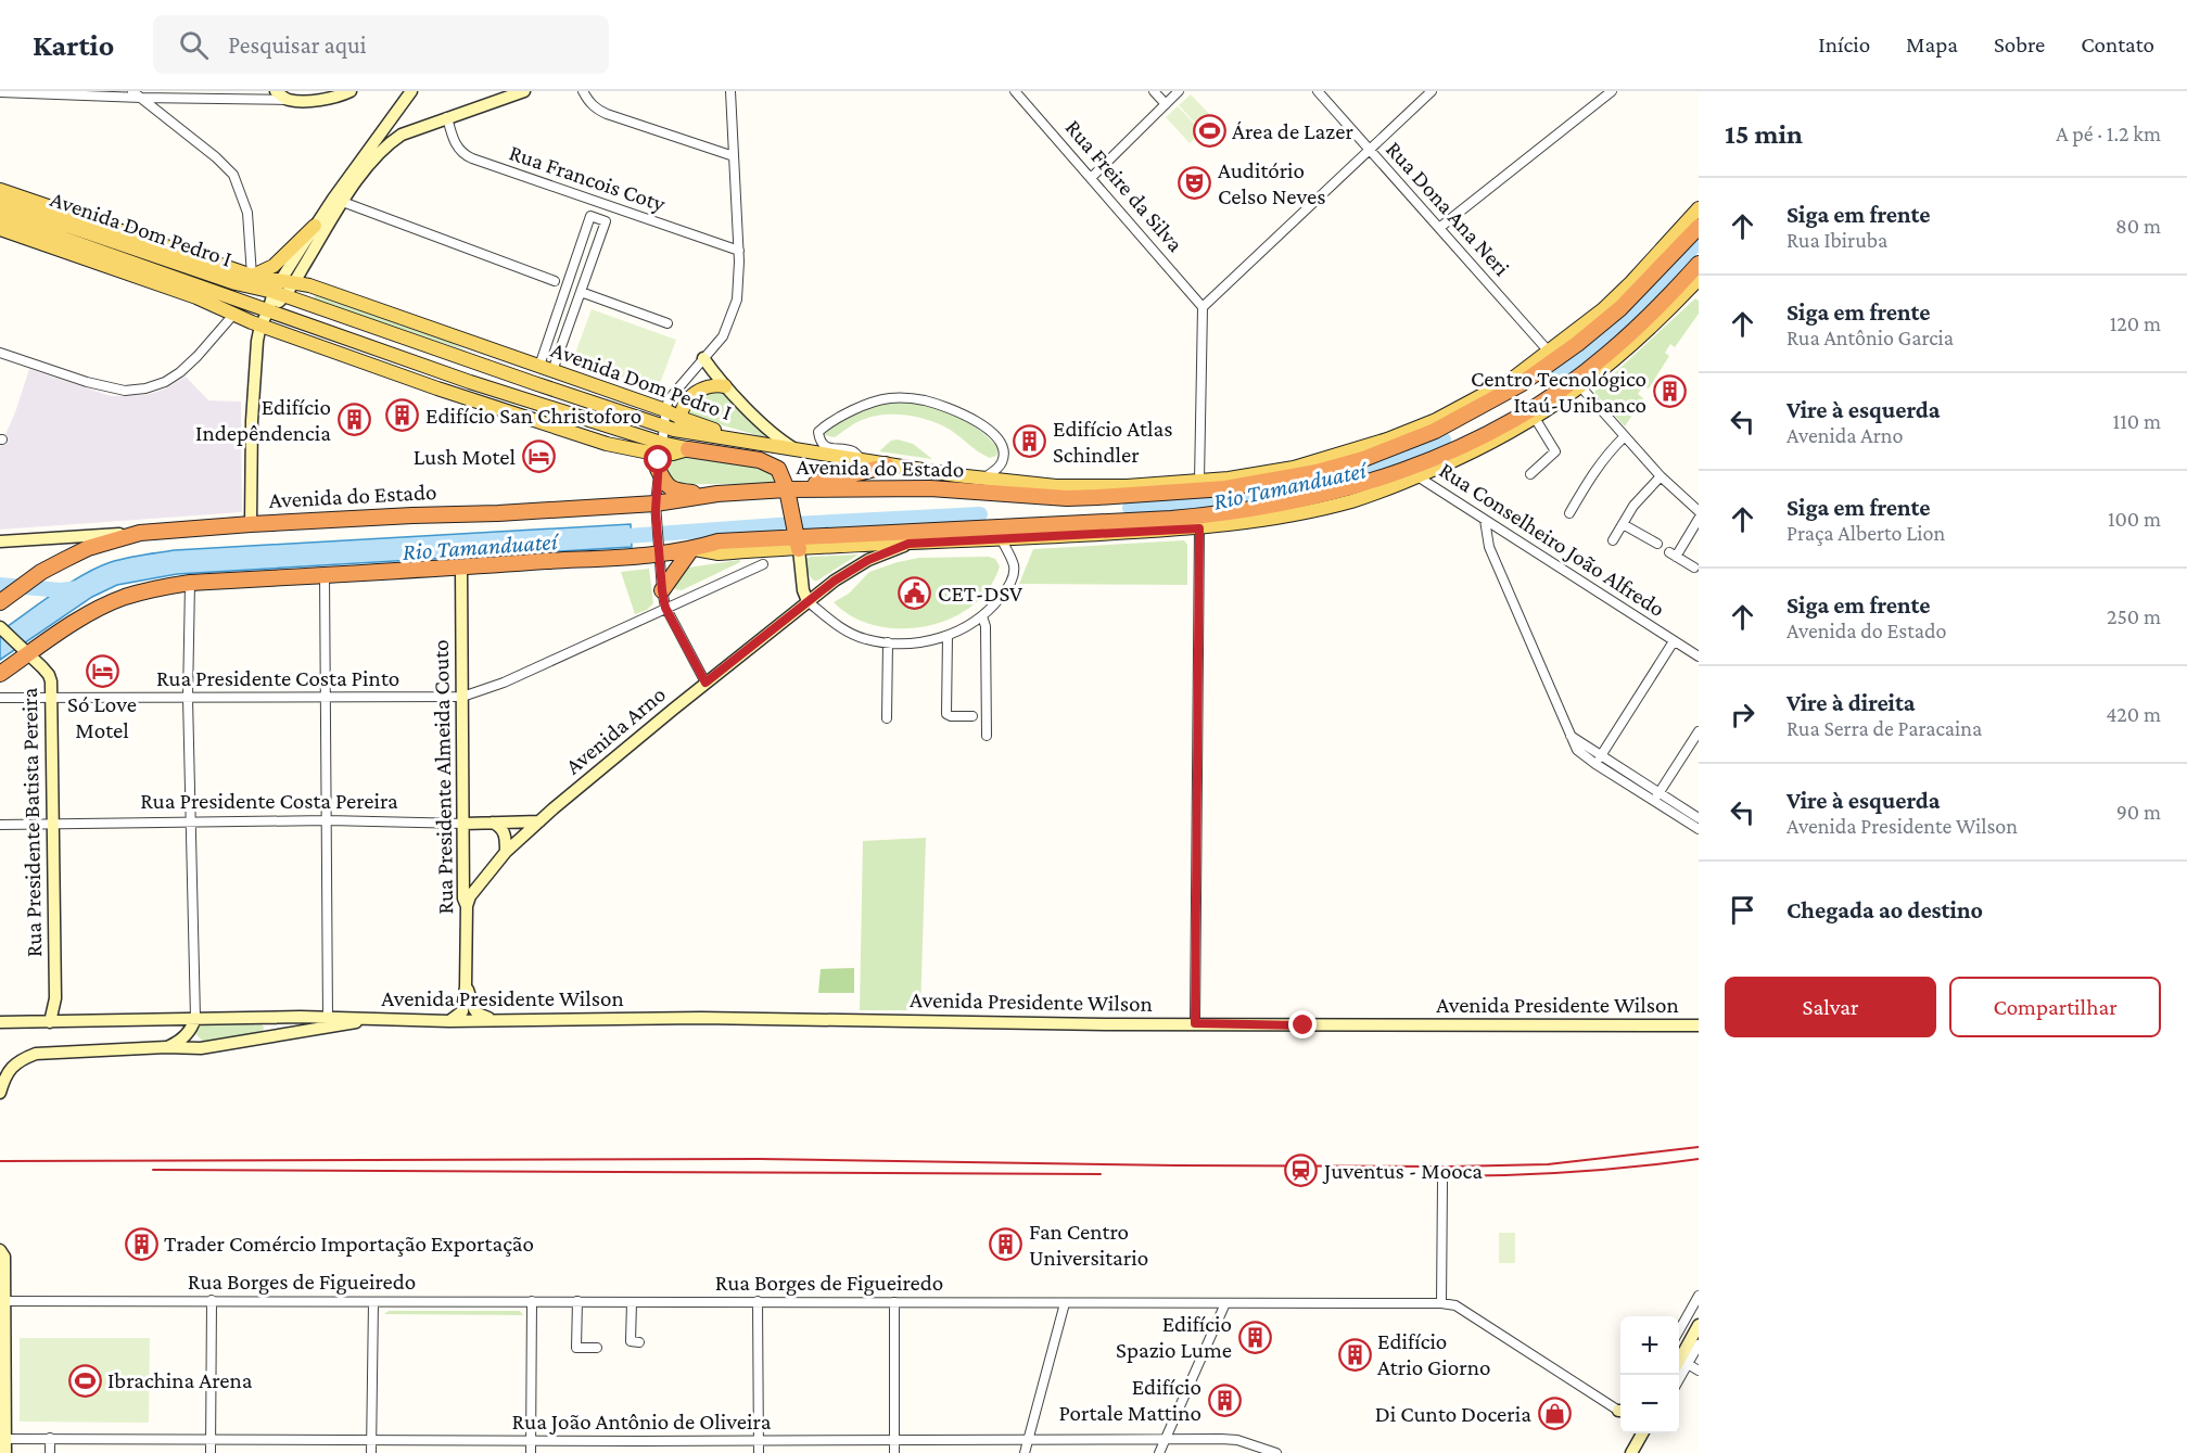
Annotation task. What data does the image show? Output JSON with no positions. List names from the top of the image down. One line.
{"streets":{"highway":["Avenida do Estado"],"main road":["Avenida Dom Pedro I","Avenida Arno","Rua Presidente Almeida Couto","Rua Presidente Costa Pereira","Rua Presidente Batista Pereira","Avenida Presidente Wilson"],"street":["Rua Francois Coty","Rua Freire da Silva","Rua Dona Ana Neri","Rua Conselheiro João Alfredo","Rua Presidente Costa Pinto","Rua Borges de Figueiredo","Rua João Antônio de Oliveira"]},"crossings":[["Rua Dona Ana Neri","Avenida do Estado"],["Avenida Dom Pedro I","Avenida do Estado"],["Rua Presidente Costa Pinto","Rua Presidente Almeida Couto"],["Rua Presidente Costa Pinto","Rua Presidente Batista Pereira"],["Avenida Arno","Rua Presidente Almeida Couto"],["Avenida Arno","Rua Presidente Costa Pereira"],["Rua Presidente Almeida Couto","Rua Presidente Costa Pereira"],["Rua Presidente Almeida Couto","Avenida Presidente Wilson"],["Rua Presidente Costa Pereira","Rua Presidente Batista Pereira"],["Rua Presidente Batista Pereira","Avenida Presidente Wilson"]],"water":["Rio Tamanduateí"],"places":{"sports":["Área de Lazer","Ibrachina Arena"],"theatre":["Auditório Celso Neves"],"building":["Centro Tecnológico Itaú-Unibanco","Edifício San Christoforo","Edifício Indepêndencia","Edifício Atlas Schindler","Trader Comércio Importação Exportação","Fan Centro Universitario","Edifício Spazio Lume","Edifício Atrio Giorno","Edifício Portale Mattino"],"hotel":["Lush Motel","Só Love Motel"],"public building":["CET-DSV"],"station":["Juventus - Mooca"],"shop":["Di Cunto Doceria"]},"page":{"header":"Kartio","search":"Pesquisar aqui","nav":["Início","Mapa","Sobre","Contato"],"heading":["15 min","A pé · 1.2 km"],"list":[["Siga em frente","Rua Ibiruba","80 m"],["Siga em frente","Rua Antônio Garcia","120 m"],["Vire à esquerda","Avenida Arno","110 m"],["Siga em frente","Praça Alberto Lion","100 m"],["Siga em frente","Avenida do Estado","250 m"],["Vire à direita","Rua Serra de Paracaina","420 m"],["Vire à esquerda","Avenida Presidente Wilson","90 m"],"Chegada ao destino"],"buttons":["Salvar","Compartilhar"],"map_buttons":["+","−"]}}
